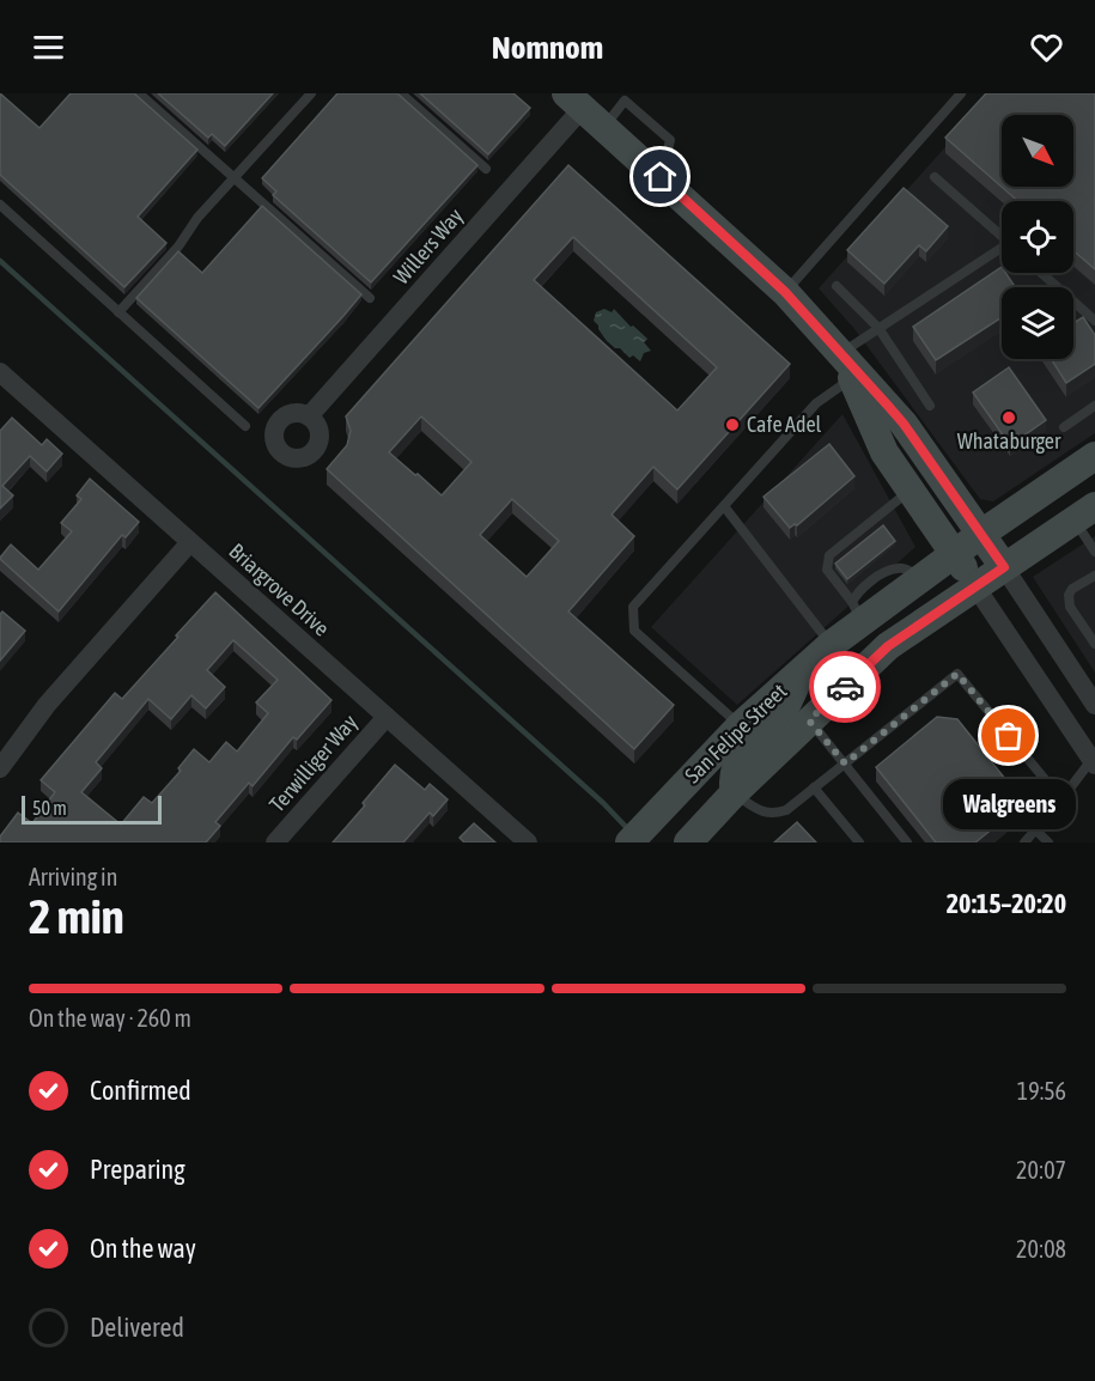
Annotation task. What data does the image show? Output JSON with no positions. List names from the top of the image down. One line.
{"streets":{"main road":["San Felipe Street"],"street":["Willers Way","Briargrove Drive","Terwilliger Way"]},"crossings":[["Briargrove Drive","Terwilliger Way"]],"places":["Whataburger","Cafe Adel","Walgreens"],"scale_bar":"50 m","north":"bottom right","page":{"header":"Nomnom","bubble":"Walgreens","scale":"50 m","heading":["2 min","Arriving in","20:15–20:20"],"bar":"On the way · 260 m","list":[["Confirmed","19:56"],["Preparing","20:07"],["On the way","20:08"],"Delivered"]}}
